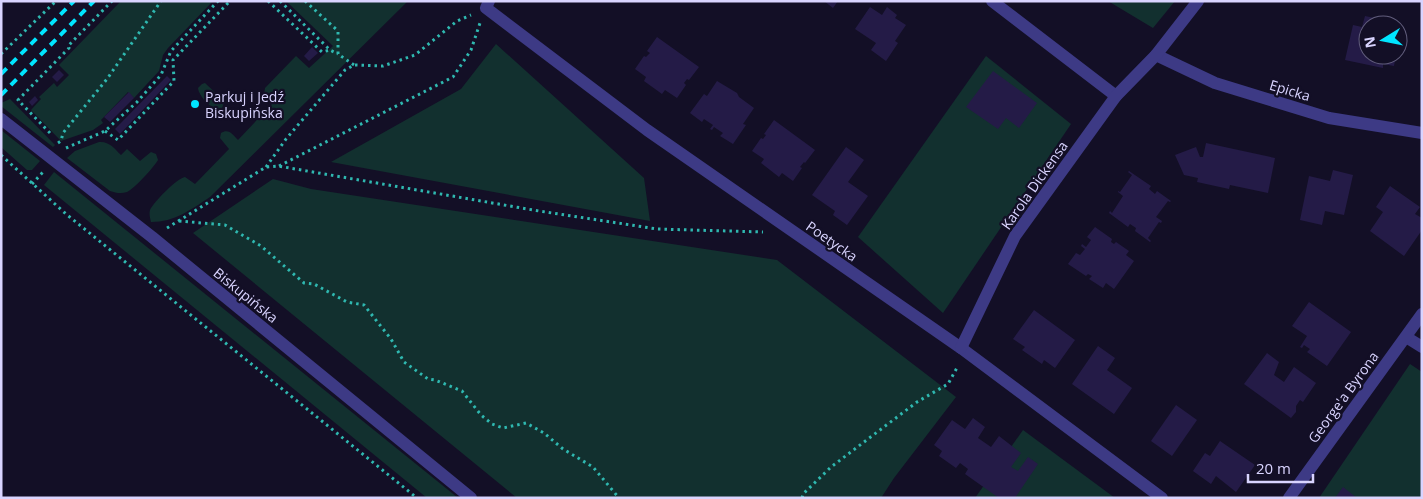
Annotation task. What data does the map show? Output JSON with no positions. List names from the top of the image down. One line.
{"streets":{"street":["Epicka","Karola Dickensa","Poetycka","Biskupińska","George'a Byrona"]},"crossings":[["Epicka","Karola Dickensa"],["Karola Dickensa","Poetycka"]],"places":["Parkuj i Jedź Biskupińska"],"scale_bar":"20 m","north":"left"}
